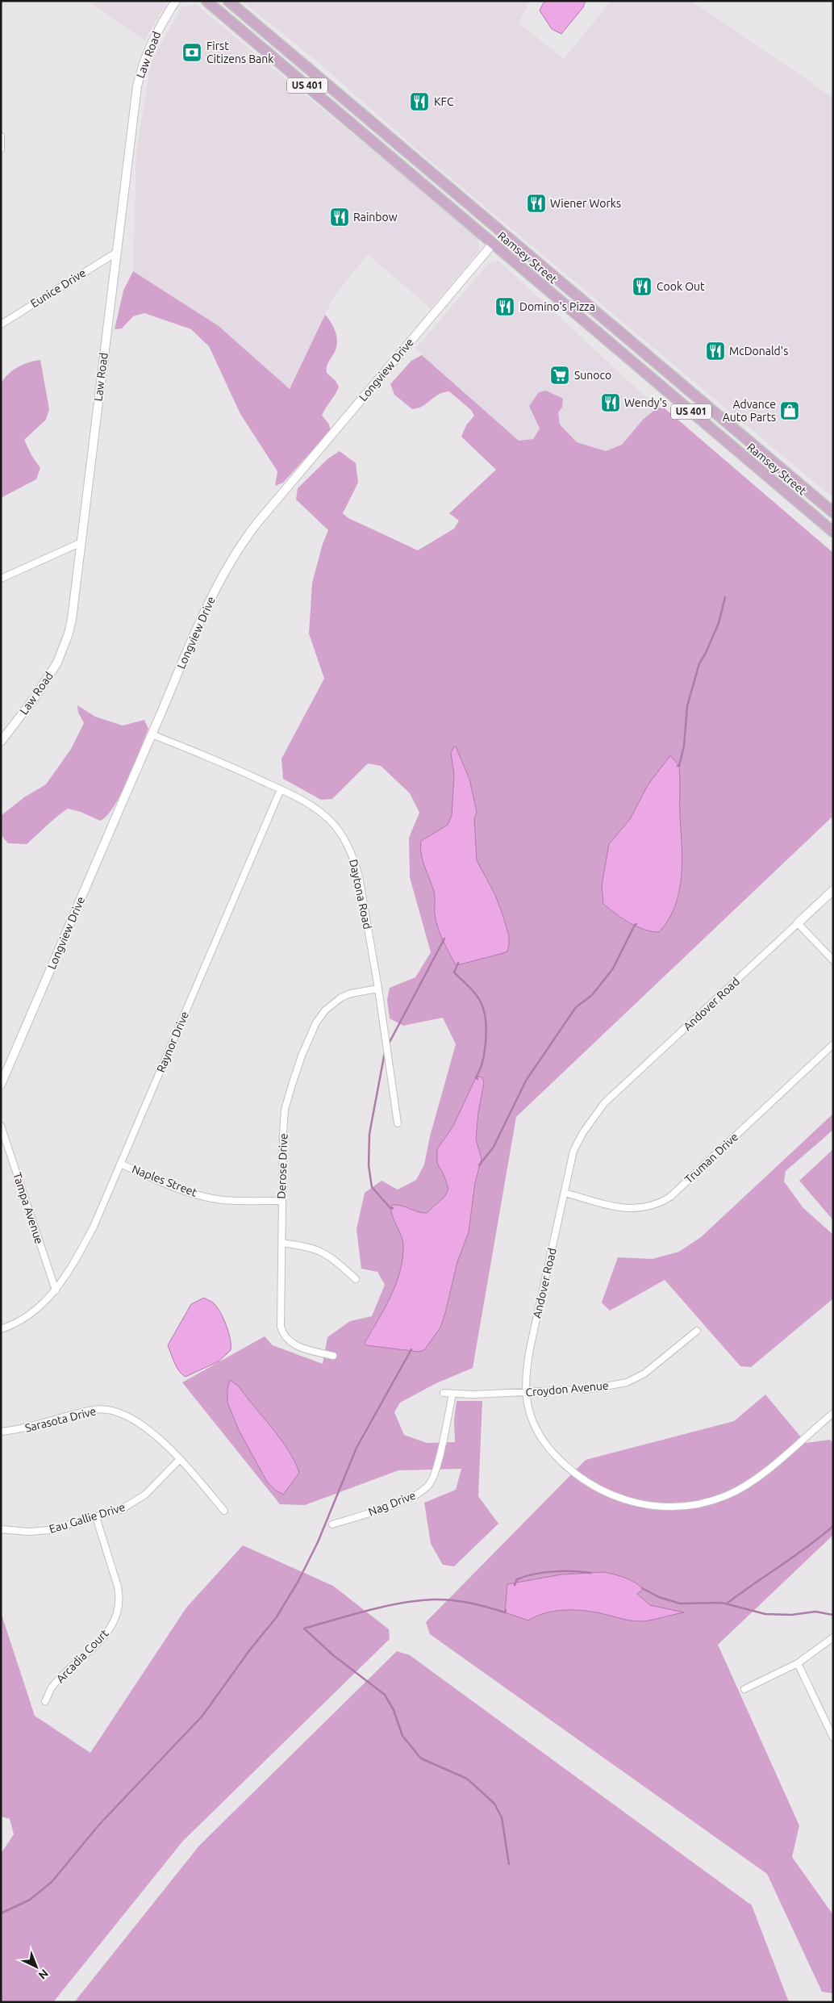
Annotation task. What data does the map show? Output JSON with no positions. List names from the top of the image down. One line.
{"streets":{"main road":["US 401","Ramsey Street"],"street":["Law Road","Eunice Drive","Longview Drive","Daytona Road","Andover Road","Raynor Drive","Truman Drive","Derose Drive","Naples Street","Tampa Avenue","Croydon Avenue","Sarasota Drive","Nag Drive","Eau Gallie Drive","Arcadia Court"]},"crossings":[["Law Road","Eunice Drive"],["Ramsey Street","Longview Drive"],["Longview Drive","Daytona Road"],["Daytona Road","Raynor Drive"],["Daytona Road","Derose Drive"],["Andover Road","Truman Drive"],["Andover Road","Croydon Avenue"],["Raynor Drive","Naples Street"],["Raynor Drive","Tampa Avenue"],["Derose Drive","Naples Street"],["Croydon Avenue","Nag Drive"],["Sarasota Drive","Eau Gallie Drive"],["Eau Gallie Drive","Arcadia Court"]],"places":{"bank":["First Citizens Bank"],"restaurant":["KFC","Wiener Works","Rainbow","Cook Out","Domino's Pizza","McDonald's","Wendy's"],"supermarket":["Sunoco"],"shop":["Advance Auto Parts"]},"north":"bottom right"}
